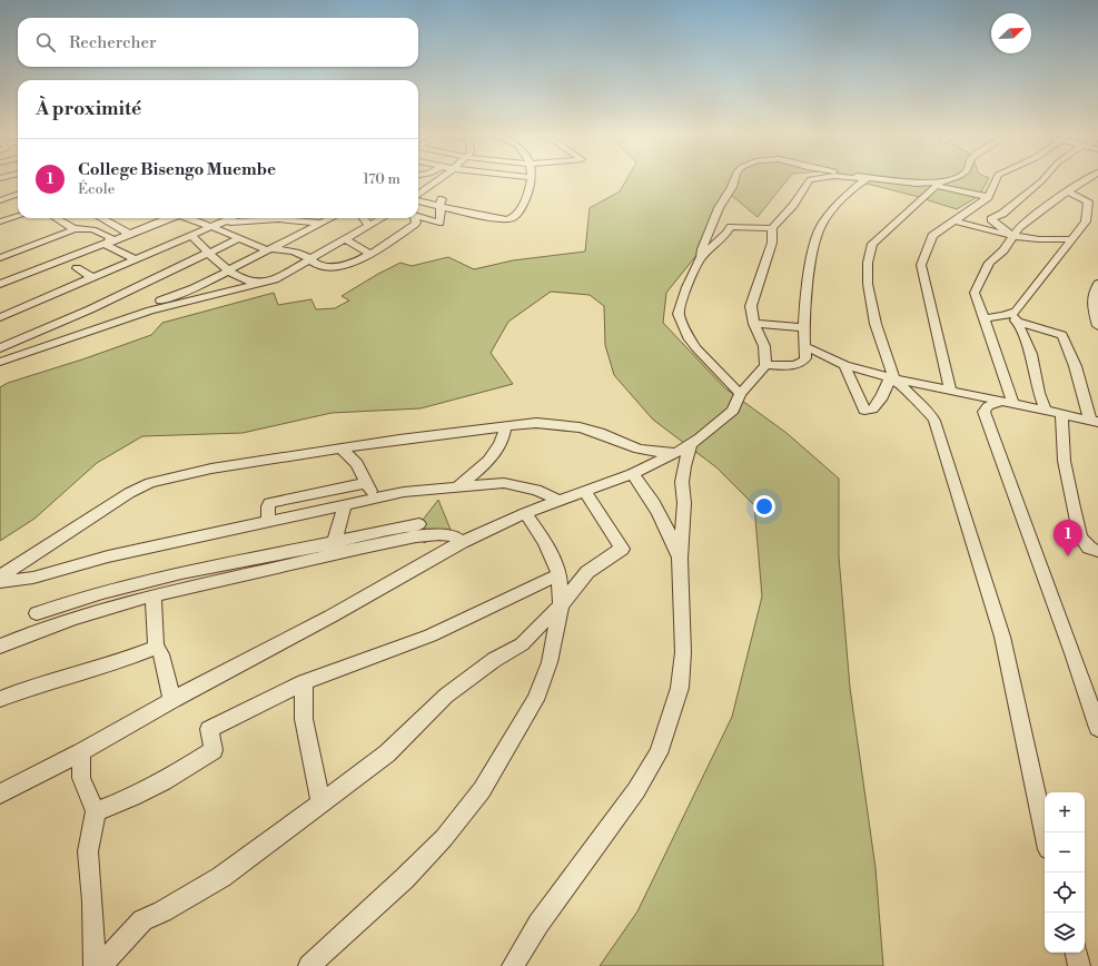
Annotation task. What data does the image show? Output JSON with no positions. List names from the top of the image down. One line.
{"north":"top right","page":{"search":"Rechercher","heading":"À proximité","list":[{"mark":"1","name":"College Bisengo Muembe","note":"École","value":"170 m"}],"pins":"1","map_buttons":["+","−"]}}
